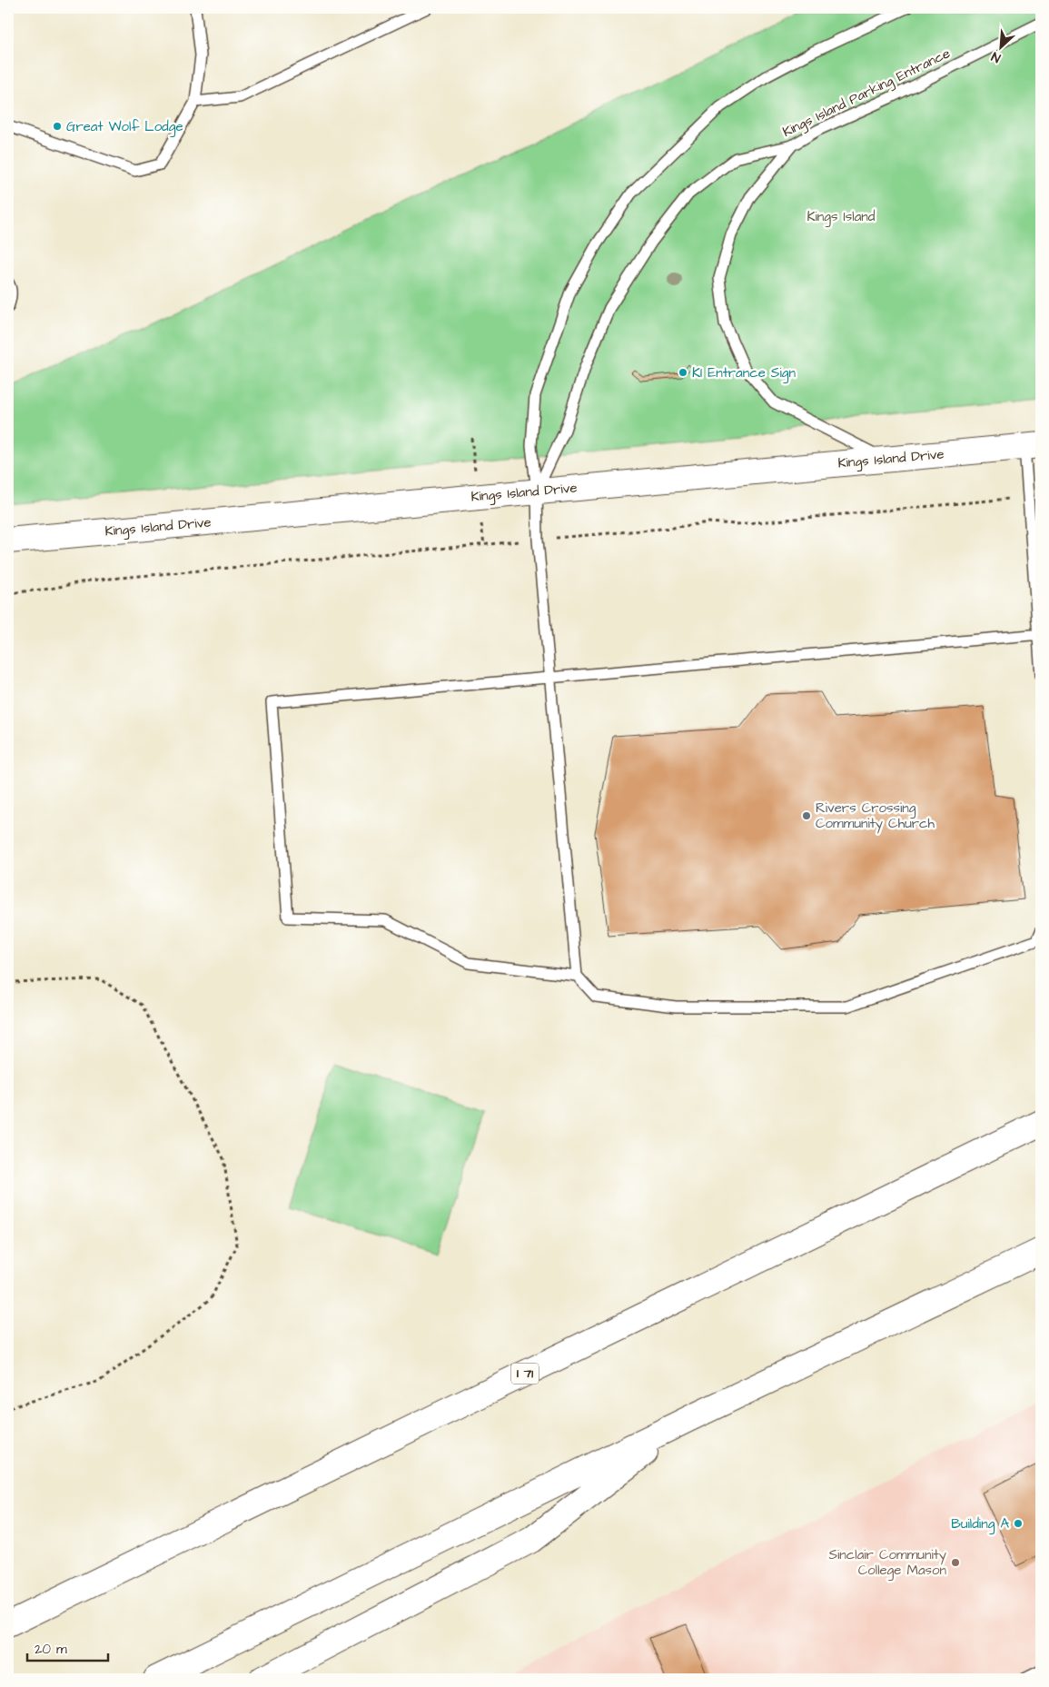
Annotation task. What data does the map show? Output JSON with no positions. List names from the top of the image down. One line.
{"streets":{"main road":["Kings Island Drive","I 71"],"lane":["Kings Island Parking Entrance"]},"crossings":[["Kings Island Parking Entrance","Kings Island Drive"]],"parks":["Kings Island"],"places":["Great Wolf Lodge","KI Entrance Sign","Rivers Crossing Community Church","Building A","Sinclair Community College Mason"],"scale_bar":"20 m","north":"bottom left"}
